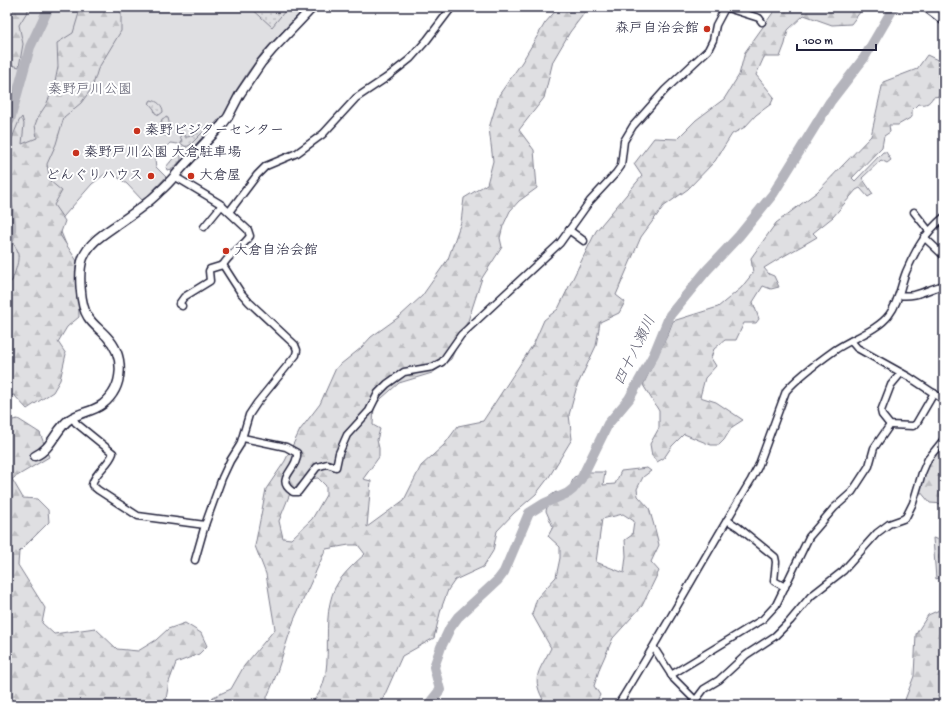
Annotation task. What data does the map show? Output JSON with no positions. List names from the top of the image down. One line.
{"water":["四十八瀬川"],"parks":["秦野戸川公園"],"places":["森戸自治会館","秦野ビジターセンター","秦野戸川公園 大倉駐車場","どんぐりハウス","大倉屋","大倉自治会館"],"scale_bar":"100 m"}
